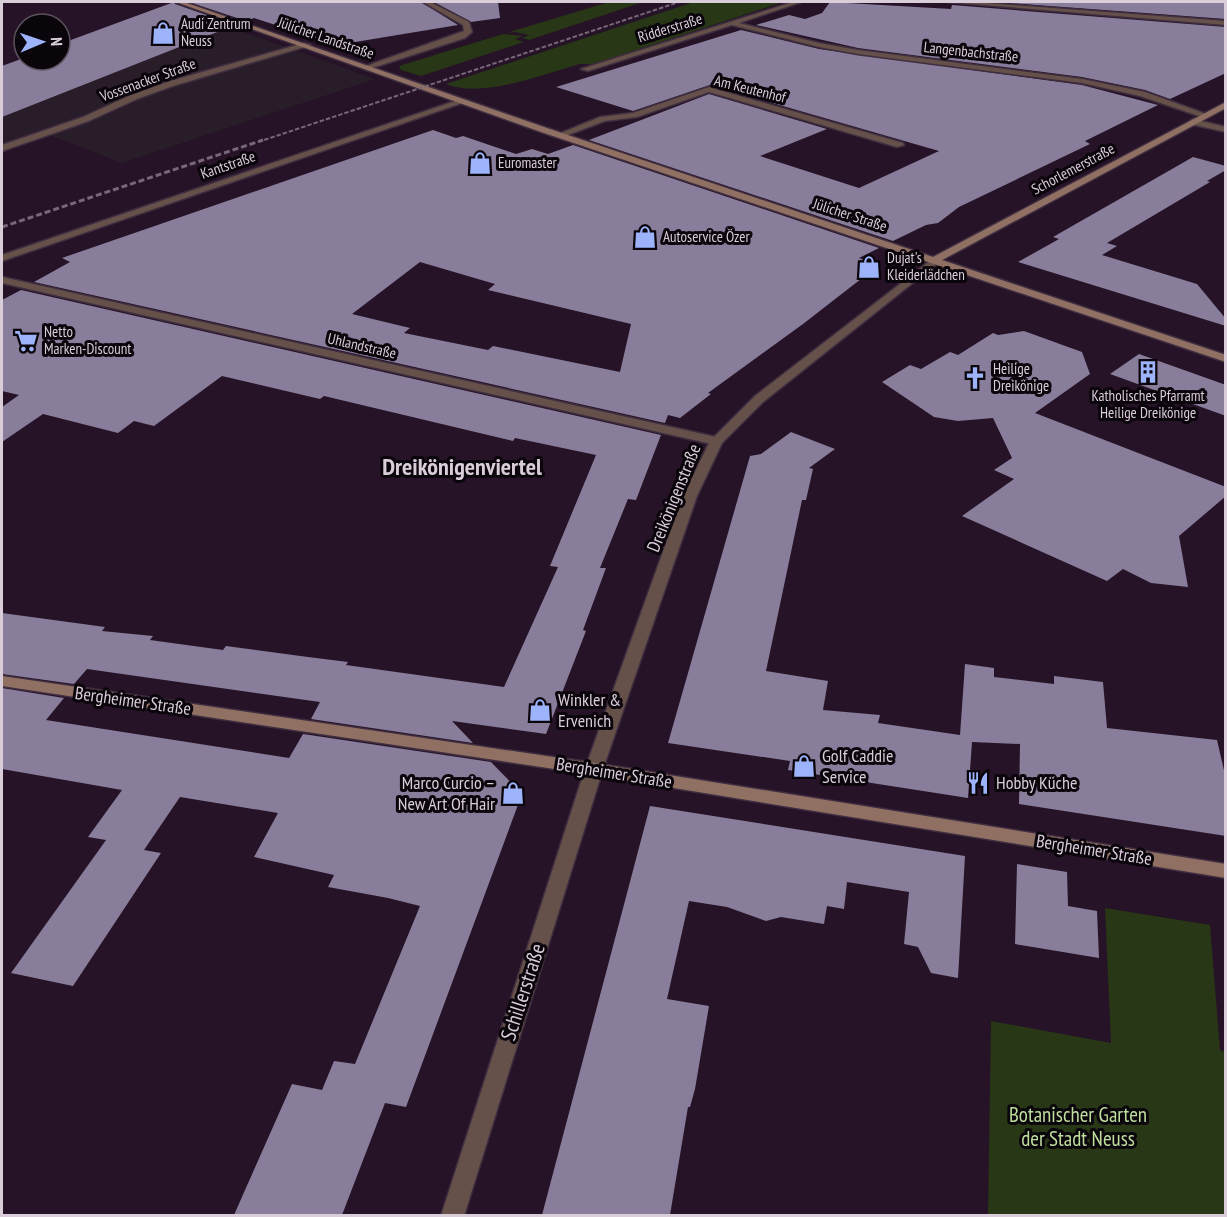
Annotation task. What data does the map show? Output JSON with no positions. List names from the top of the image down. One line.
{"streets":{"main road":["Jülicher Landstraße","Schorlemerstraße","Jülicher Straße","Bergheimer Straße"],"street":["Ridderstraße","Langenbachstraße","Vossenacker Straße","Am Keutenhof","Kantstraße","Uhlandstraße","Dreikönigenstraße","Schillerstraße"]},"crossings":[["Ridderstraße","Langenbachstraße"],["Jülicher Landstraße","Vossenacker Straße"],["Jülicher Landstraße","Kantstraße"],["Jülicher Landstraße","Jülicher Straße"],["Langenbachstraße","Schorlemerstraße"],["Am Keutenhof","Jülicher Straße"],["Kantstraße","Jülicher Straße"],["Schorlemerstraße","Jülicher Straße"],["Schorlemerstraße","Dreikönigenstraße"],["Jülicher Straße","Dreikönigenstraße"],["Uhlandstraße","Dreikönigenstraße"],["Dreikönigenstraße","Bergheimer Straße"],["Dreikönigenstraße","Schillerstraße"],["Bergheimer Straße","Schillerstraße"]],"districts":["Dreikönigenviertel"],"parks":["Botanischer Garten der Stadt Neuss"],"places":{"shop":["Audi Zentrum Neuss","Euromaster","Autoservice Özer","Dujat's Kleiderlädchen","Winkler & Ervenich","Golf Caddie Service","Marco Curcio – New Art Of Hair"],"supermarket":["Netto Marken-Discount"],"building":["Katholisches Pfarramt Heilige Dreikönige"],"church":["Heilige Dreikönige"],"restaurant":["Hobby Küche"]},"north":"right"}
